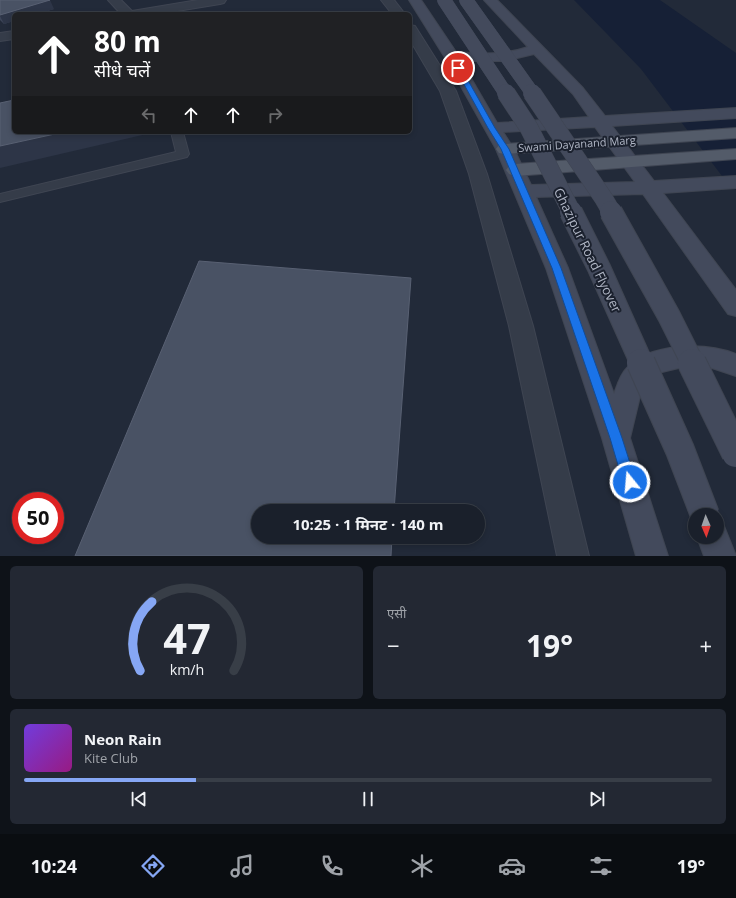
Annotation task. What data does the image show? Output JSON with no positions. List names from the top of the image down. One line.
{"streets":{"main road":["Swami Dayanand Marg","Ghazipur Road Flyover"]},"north":"bottom","page":{"turn":["80 m","सीधे चलें"],"limit":"50","trip":"10:25 · 1 मिनट · 140 m","tile":"एसी","heat":["−","19°","+"],"song":["Neon Rain","Kite Club"],"tabs":["10:24","19°"],"gauge":["47","km/h"]}}
